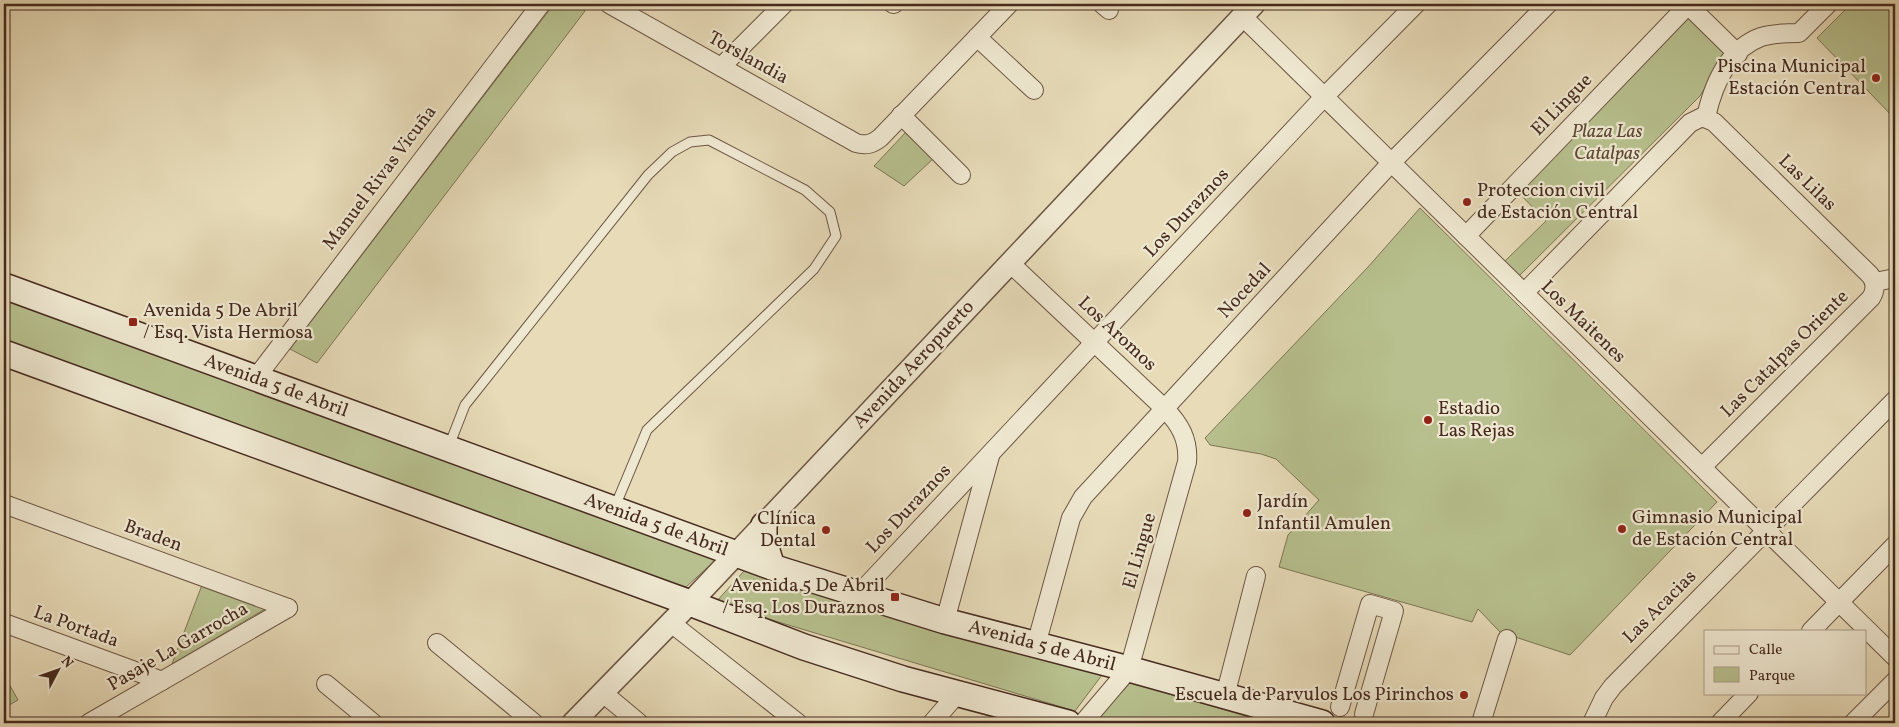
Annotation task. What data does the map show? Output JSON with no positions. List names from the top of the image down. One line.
{"streets":{"main road":["Avenida 5 de Abril"],"street":["Torslandia","El Lingue","Manuel Rivas Vicuña","Las Lilas","Los Duraznos","Nocedal","Los Maitenes","Los Aromos","Las Catalpas Oriente","Avenida Aeropuerto","Braden","Las Acacias","La Portada","Pasaje La Garrocha"]},"crossings":[["El Lingue","Los Maitenes"],["El Lingue","Los Aromos"],["El Lingue","Avenida 5 de Abril"],["Manuel Rivas Vicuña","Avenida 5 de Abril"],["Las Lilas","Las Catalpas Oriente"],["Los Duraznos","Los Maitenes"],["Los Duraznos","Los Aromos"],["Los Duraznos","Avenida 5 de Abril"],["Nocedal","Los Maitenes"],["Nocedal","Los Aromos"],["Nocedal","Avenida 5 de Abril"],["Los Maitenes","Las Catalpas Oriente"],["Los Maitenes","Avenida Aeropuerto"],["Los Maitenes","Las Acacias"],["Los Aromos","Avenida Aeropuerto"],["Avenida Aeropuerto","Avenida 5 de Abril"],["Braden","Pasaje La Garrocha"],["La Portada","Pasaje La Garrocha"]],"parks":["Plaza Las Catalpas"],"places":{"other":["Piscina Municipal Estación Central","Proteccion civil de Estación Central","Estadio Las Rejas","Jardín Infantil Amulen","Gimnasio Municipal de Estación Central","Clínica Dental","Escuela de Parvulos Los Pirinchos"],"transit":["Avenida 5 De Abril / Esq. Vista Hermosa","Avenida 5 De Abril / Esq. Los Duraznos"]},"legend":["Calle","Parque"],"north":"top right"}
